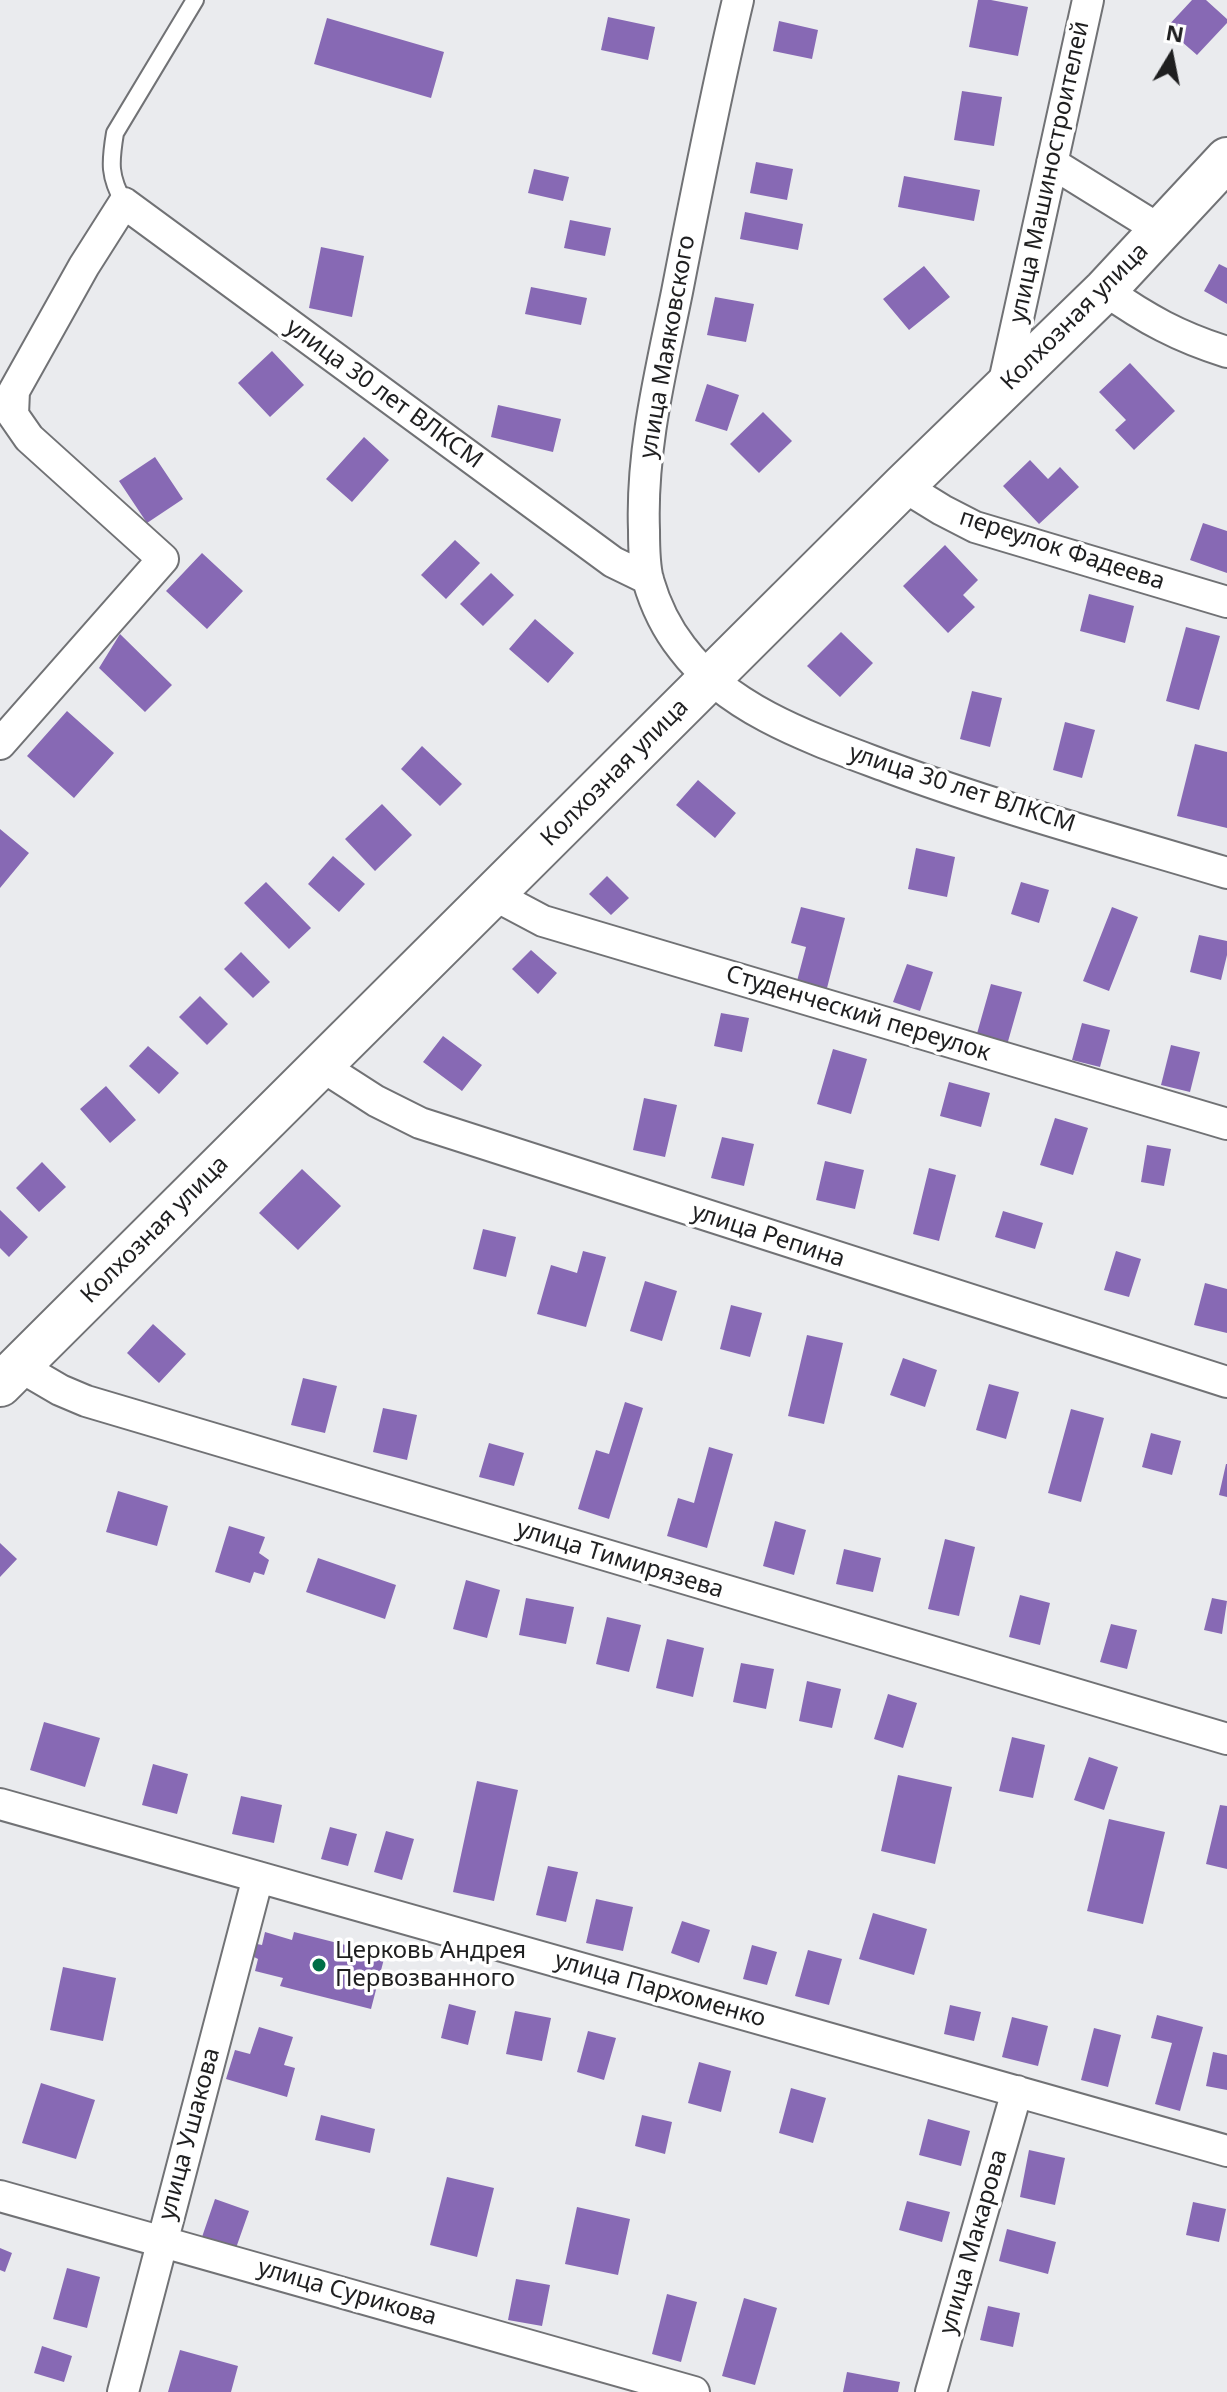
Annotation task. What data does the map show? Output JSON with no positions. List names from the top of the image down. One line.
{"streets":{"main road":["Колхозная улица"],"street":["улица Машиностроителей","улица Маяковского","улица 30 лет ВЛКСМ","переулок Фадеева","Студенческий переулок","улица Репина","улица Тимирязева","улица Пархоменко","улица Ушакова","улица Макарова","улица Сурикова"]},"crossings":[["улица Машиностроителей","Колхозная улица"],["Колхозная улица","улица Маяковского"],["Колхозная улица","улица 30 лет ВЛКСМ"],["Колхозная улица","переулок Фадеева"],["Колхозная улица","Студенческий переулок"],["Колхозная улица","улица Репина"],["Колхозная улица","улица Тимирязева"],["улица Маяковского","улица 30 лет ВЛКСМ"],["улица Пархоменко","улица Ушакова"],["улица Пархоменко","улица Макарова"],["улица Ушакова","улица Сурикова"]],"places":["Церковь Андрея Первозванного"],"north":"top"}
